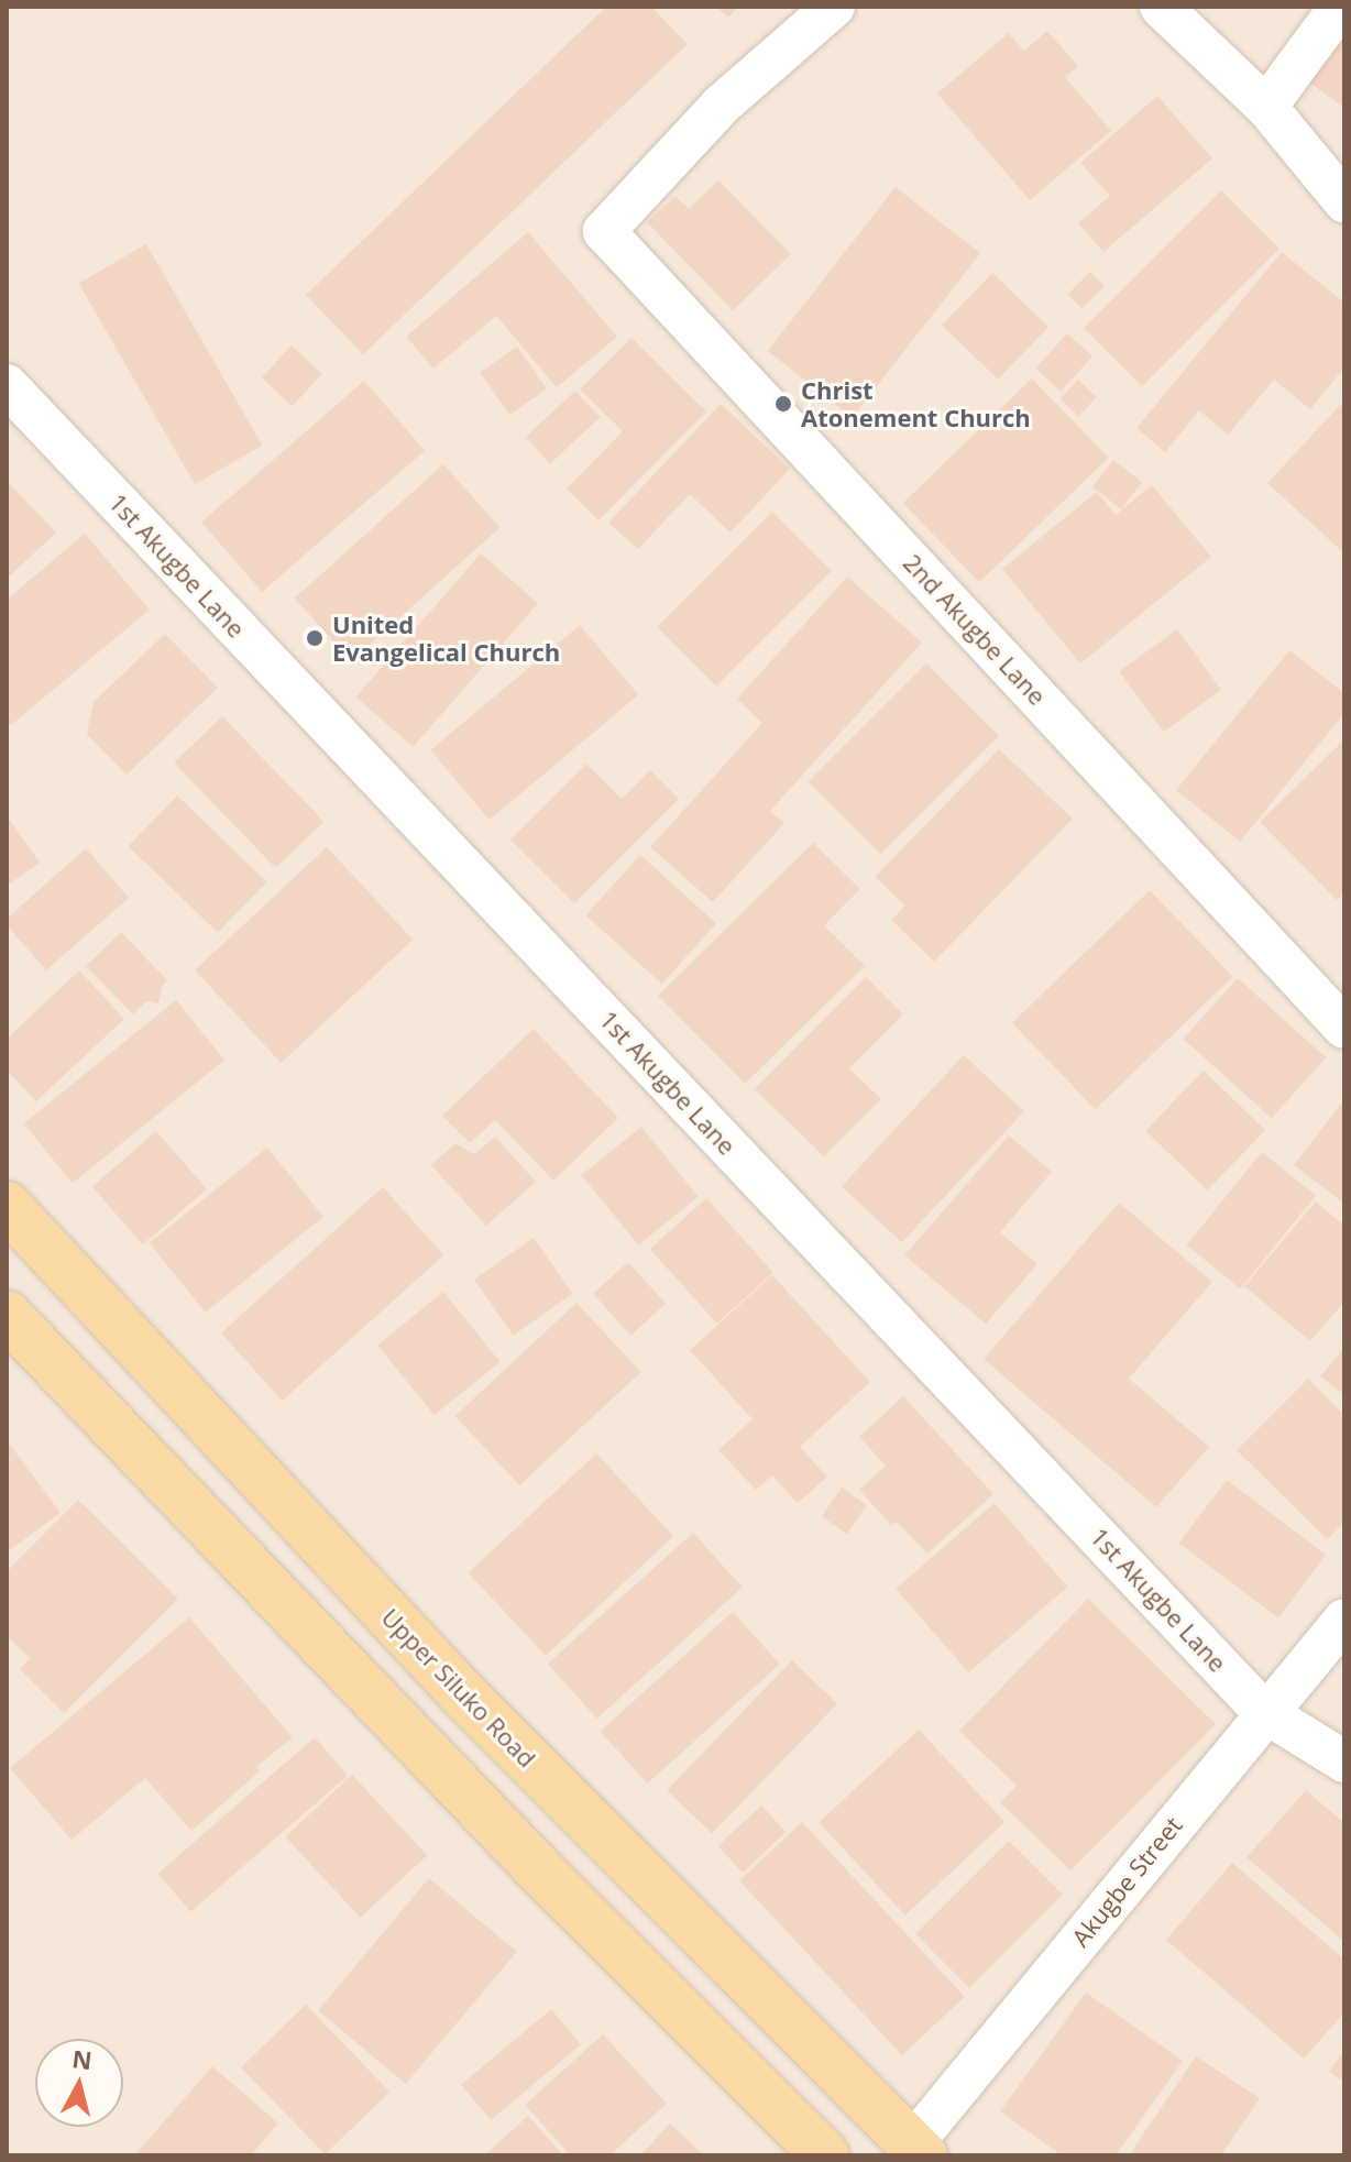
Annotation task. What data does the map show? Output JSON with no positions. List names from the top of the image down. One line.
{"streets":{"main road":["Upper Siluko Road"],"street":["1st Akugbe Lane","2nd Akugbe Lane","Akugbe Street"]},"crossings":[["1st Akugbe Lane","Akugbe Street"],["Upper Siluko Road","Akugbe Street"]],"places":["Christ Atonement Church","United Evangelical Church"],"north":"top"}
